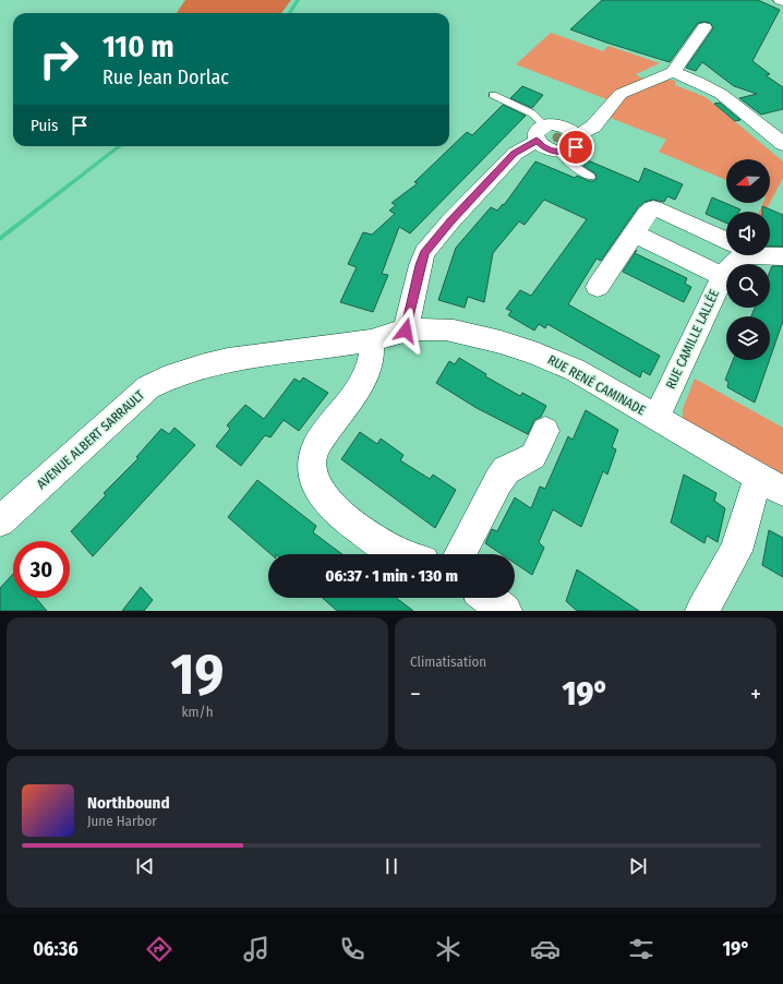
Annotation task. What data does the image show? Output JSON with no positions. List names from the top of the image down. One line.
{"streets":{"street":["RUE CAMILLE LALLÉE","RUE RENÉ CAMINADE","AVENUE ALBERT SARRAULT"]},"crossings":[["RUE CAMILLE LALLÉE","RUE RENÉ CAMINADE"],["RUE RENÉ CAMINADE","AVENUE ALBERT SARRAULT"]],"north":"left","page":{"turn":["110 m","Rue Jean Dorlac"],"then":"Puis","limit":"30","trip":"06:37 · 1 min · 130 m","tile":[["19","km/h"],"Climatisation"],"heat":["−","19°","+"],"song":["Northbound","June Harbor"],"tabs":["06:36","19°"]}}
